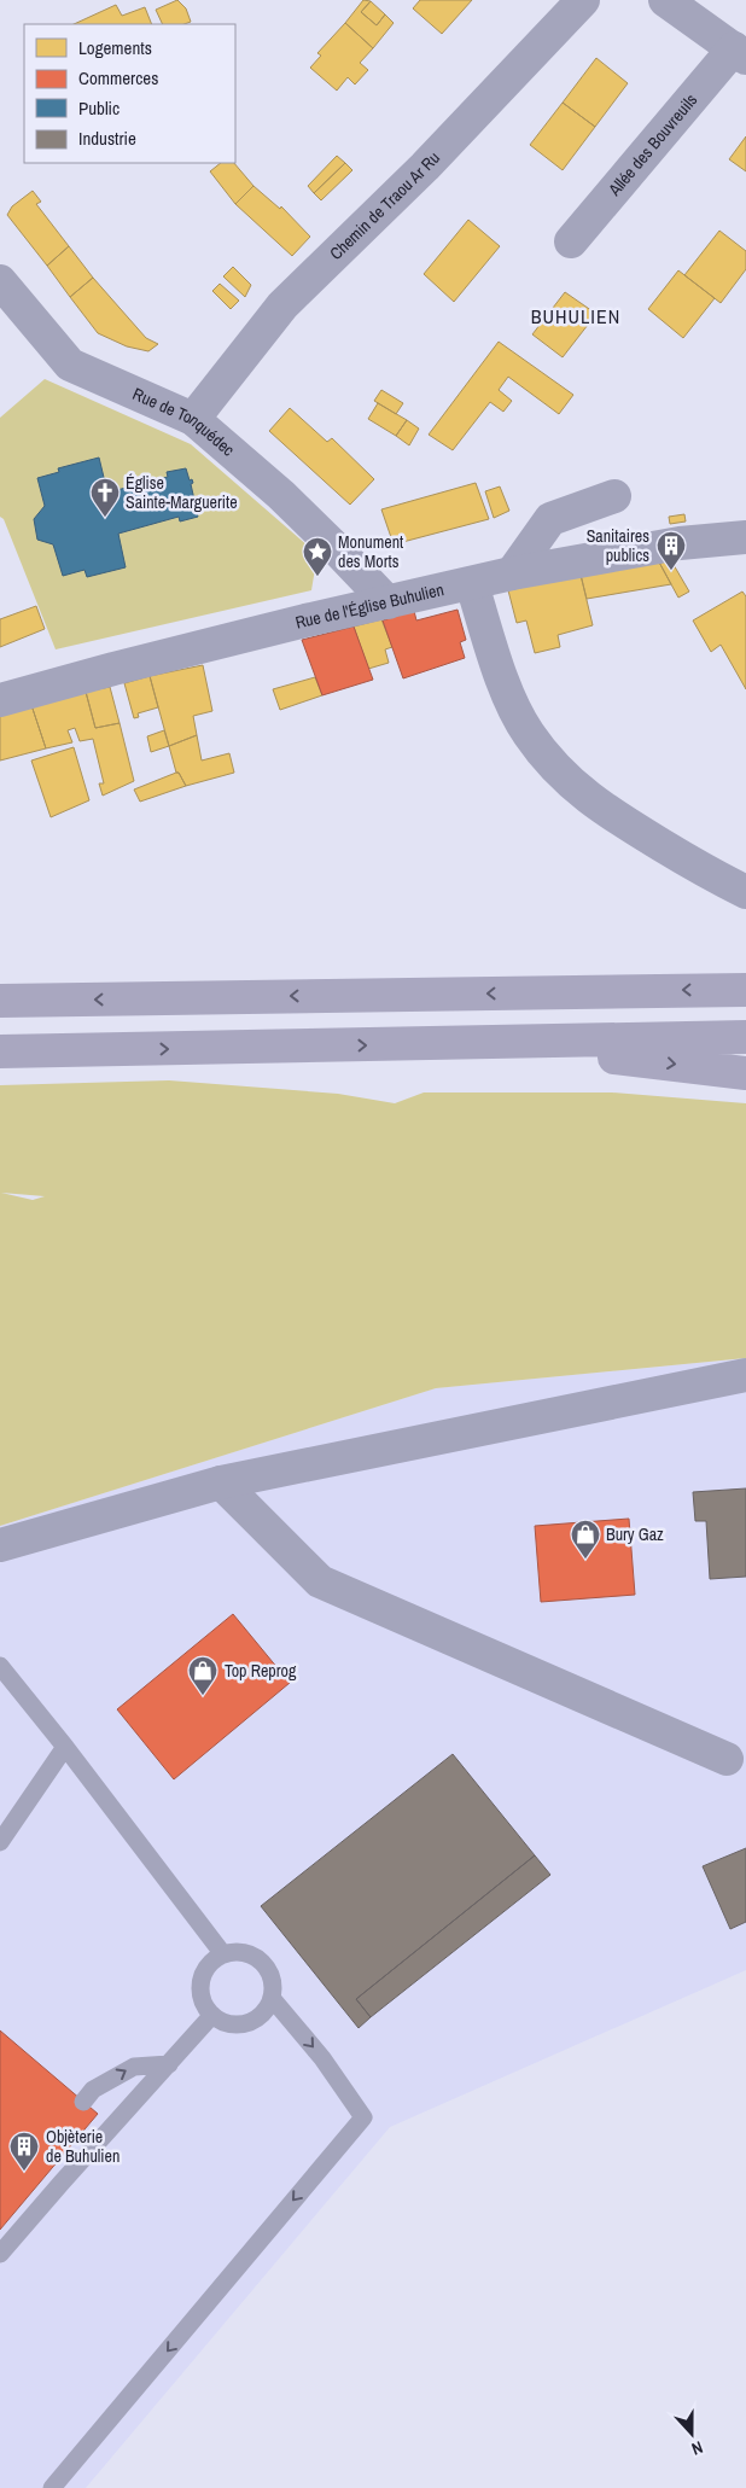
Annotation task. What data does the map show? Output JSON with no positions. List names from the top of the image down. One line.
{"streets":{"street":["Allée des Bouvreuils","Chemin de Traou Ar Ru","Rue de Tonquédec","Rue de l'Église Buhulien"]},"crossings":[["Chemin de Traou Ar Ru","Rue de Tonquédec"],["Rue de Tonquédec","Rue de l'Église Buhulien"]],"districts":["BUHULIEN"],"places":{"church":["Église Sainte-Marguerite"],"building":["Sanitaires publics","Objèterie de Buhulien"],"place":["Monument des Morts"],"shop":["Bury Gaz","Top Reprog"]},"legend":["Logements","Commerces","Public","Industrie"],"north":"bottom"}
